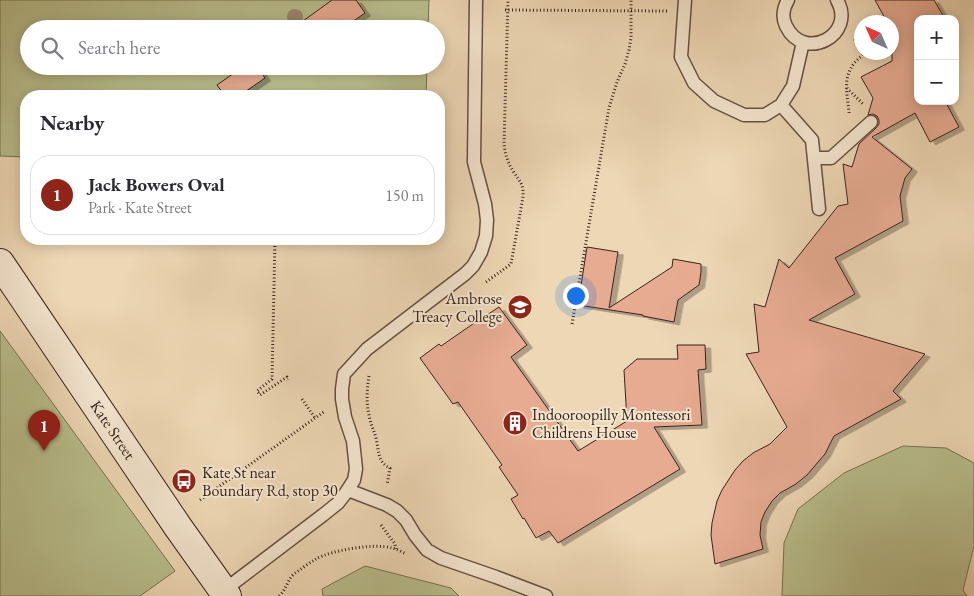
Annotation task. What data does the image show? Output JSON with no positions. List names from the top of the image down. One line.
{"streets":{"street":["Kate Street"]},"places":{"school or university":["Ambrose Treacy College"],"building":["Indooroopilly Montessori Childrens House"],"bus stop":["Kate St near Boundary Rd, stop 30"]},"north":"top left","page":{"map_buttons":["+","−"],"search":"Search here","heading":"Nearby","list":[{"mark":"1","name":"Jack Bowers Oval","note":"Park · Kate Street","value":"150 m"}],"pins":"1"}}
